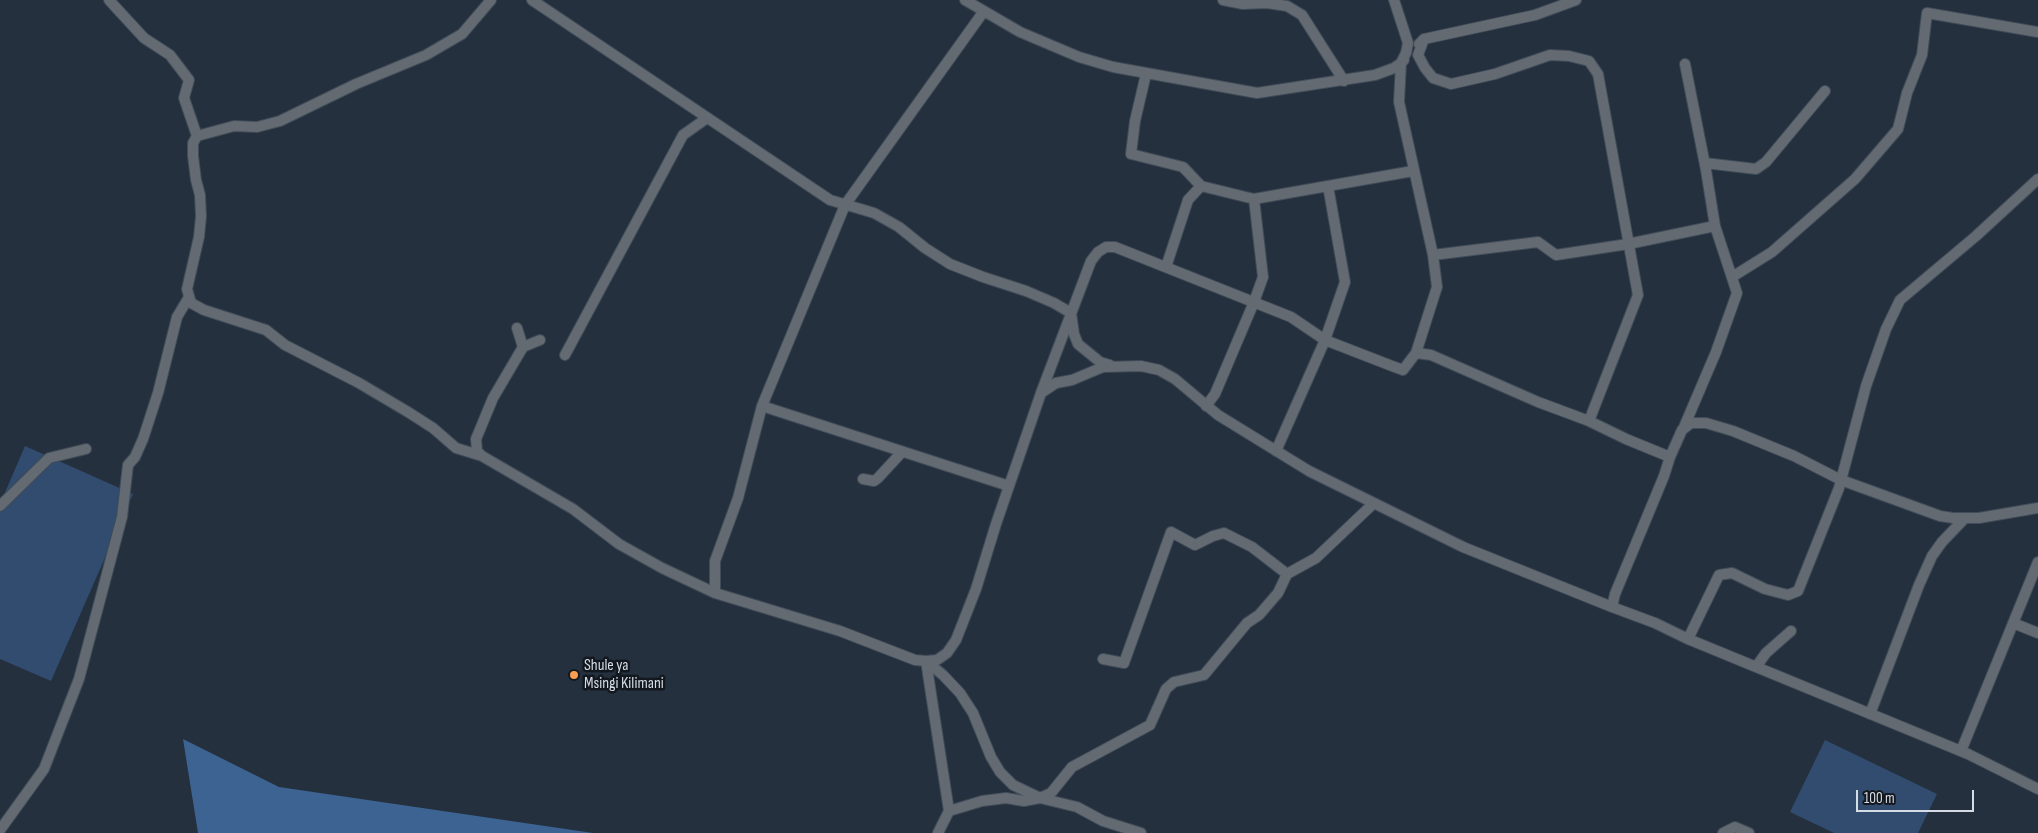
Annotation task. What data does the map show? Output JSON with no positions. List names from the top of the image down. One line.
{"places":["Shule ya Msingi Kilimani"],"scale_bar":"100 m"}
